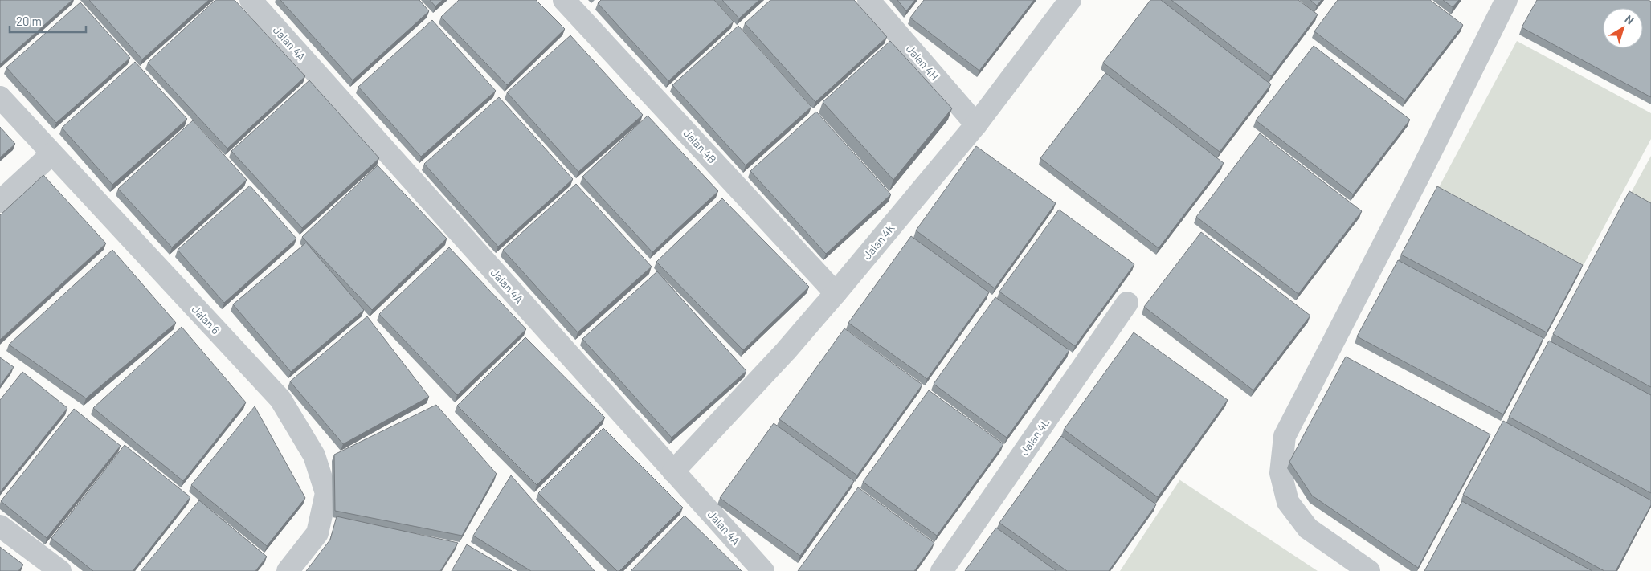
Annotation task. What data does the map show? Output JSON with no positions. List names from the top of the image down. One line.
{"streets":{"street":["Jalan 4A","Jalan 4H","Jalan 4B","Jalan 4K","Jalan 6","Jalan 4L"]},"crossings":[["Jalan 4A","Jalan 4K"],["Jalan 4H","Jalan 4K"],["Jalan 4B","Jalan 4K"]],"scale_bar":"20 m","north":"top right"}
